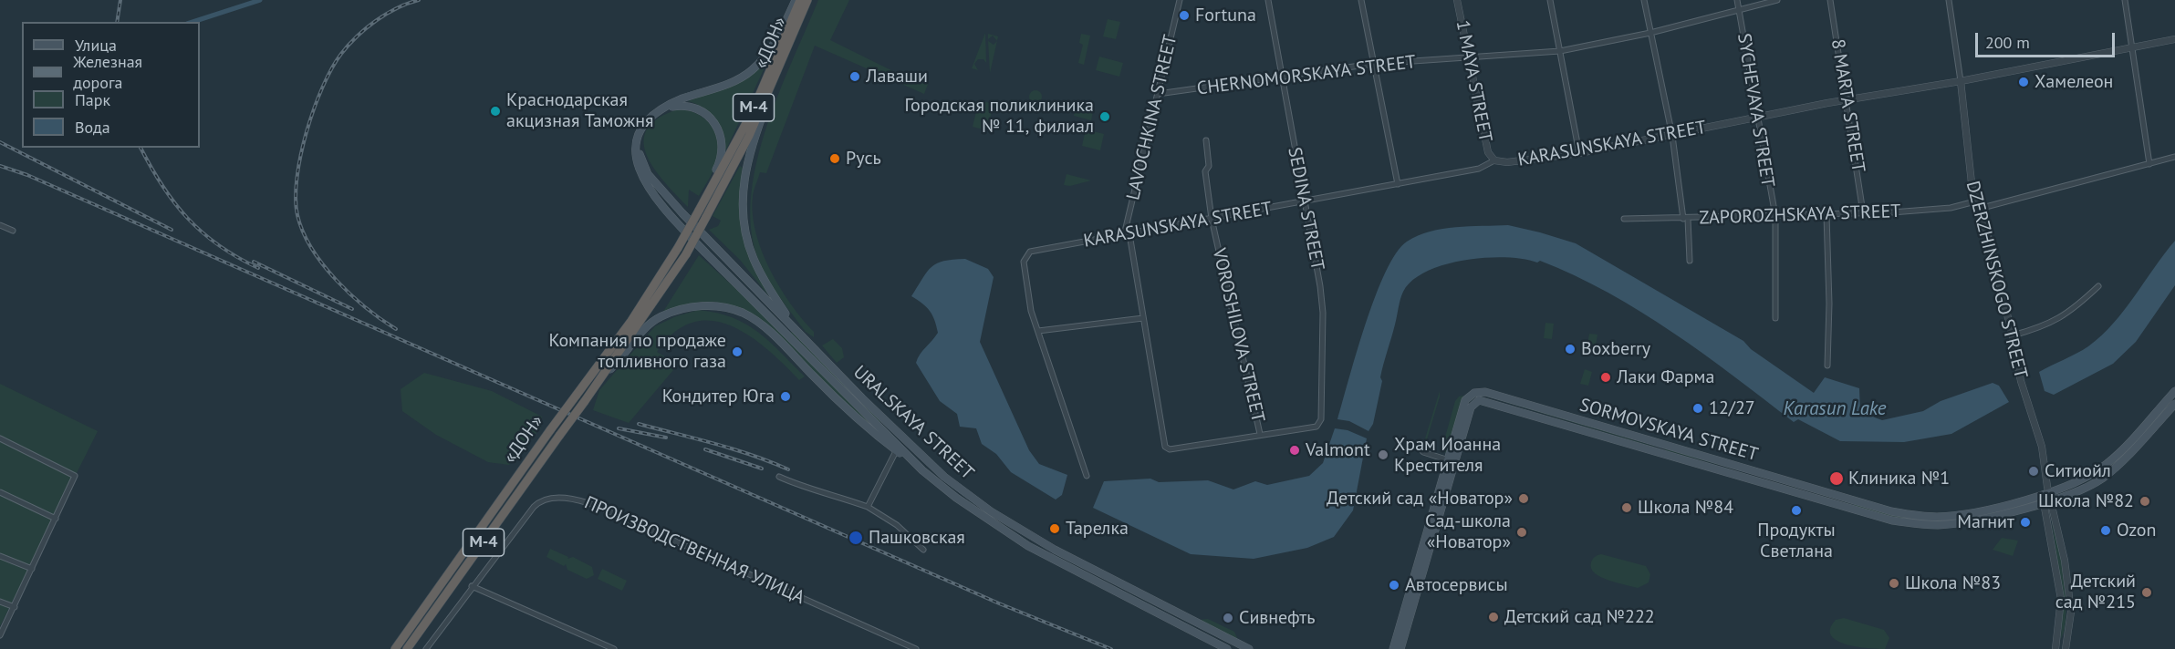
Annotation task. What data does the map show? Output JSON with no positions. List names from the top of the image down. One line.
{"streets":{"highway":["«ДОН»","М-4"],"main road":["URALSKAYA STREET","SORMOVSKAYA STREET"],"street":["CHERNOMORSKAYA STREET","1 MAYA STREET","8 MARTA STREET","SYCHEVAYA STREET","LAVOCHKINA STREET","KARASUNSKAYA STREET","SEDINA STREET","ZAPOROZHSKAYA STREET","DZERZHINSKOGO STREET","VOROSHILOVA STREET","ПРОИЗВОДСТВЕННАЯ УЛИЦА"]},"crossings":[["«ДОН»","URALSKAYA STREET"],["CHERNOMORSKAYA STREET","1 MAYA STREET"],["CHERNOMORSKAYA STREET","SYCHEVAYA STREET"],["CHERNOMORSKAYA STREET","LAVOCHKINA STREET"],["CHERNOMORSKAYA STREET","SEDINA STREET"],["1 MAYA STREET","KARASUNSKAYA STREET"],["8 MARTA STREET","KARASUNSKAYA STREET"],["8 MARTA STREET","ZAPOROZHSKAYA STREET"],["SYCHEVAYA STREET","KARASUNSKAYA STREET"],["SYCHEVAYA STREET","ZAPOROZHSKAYA STREET"],["LAVOCHKINA STREET","KARASUNSKAYA STREET"],["KARASUNSKAYA STREET","SEDINA STREET"],["KARASUNSKAYA STREET","DZERZHINSKOGO STREET"],["KARASUNSKAYA STREET","VOROSHILOVA STREET"],["SEDINA STREET","VOROSHILOVA STREET"],["ZAPOROZHSKAYA STREET","DZERZHINSKOGO STREET"],["DZERZHINSKOGO STREET","SORMOVSKAYA STREET"]],"water":["Karasun Lake"],"places":["Fortuna","Лаваши","Хамелеон","Краснодарская акцизная Таможня","Городская поликлиника № 11, филиал","Русь","Boxberry","Компания по продаже топливного газа","Лаки Фарма","Кондитер Юга","12/27","Valmont","Храм Иоанна Крестителя","Ситиойл","Клиника №1","Детский сад «Новатор»","Школа №82","Школа №84","Продукты Светлана","Магнит","Тарелка","Ozon","Сад-школа «Новатор»","Пашковская","Школа №83","Автосервисы","Детский сад №215","Детский сад №222","Сивнефть"],"legend":["Улица","Железная дорога","Парк","Вода"],"scale_bar":"200 m"}
